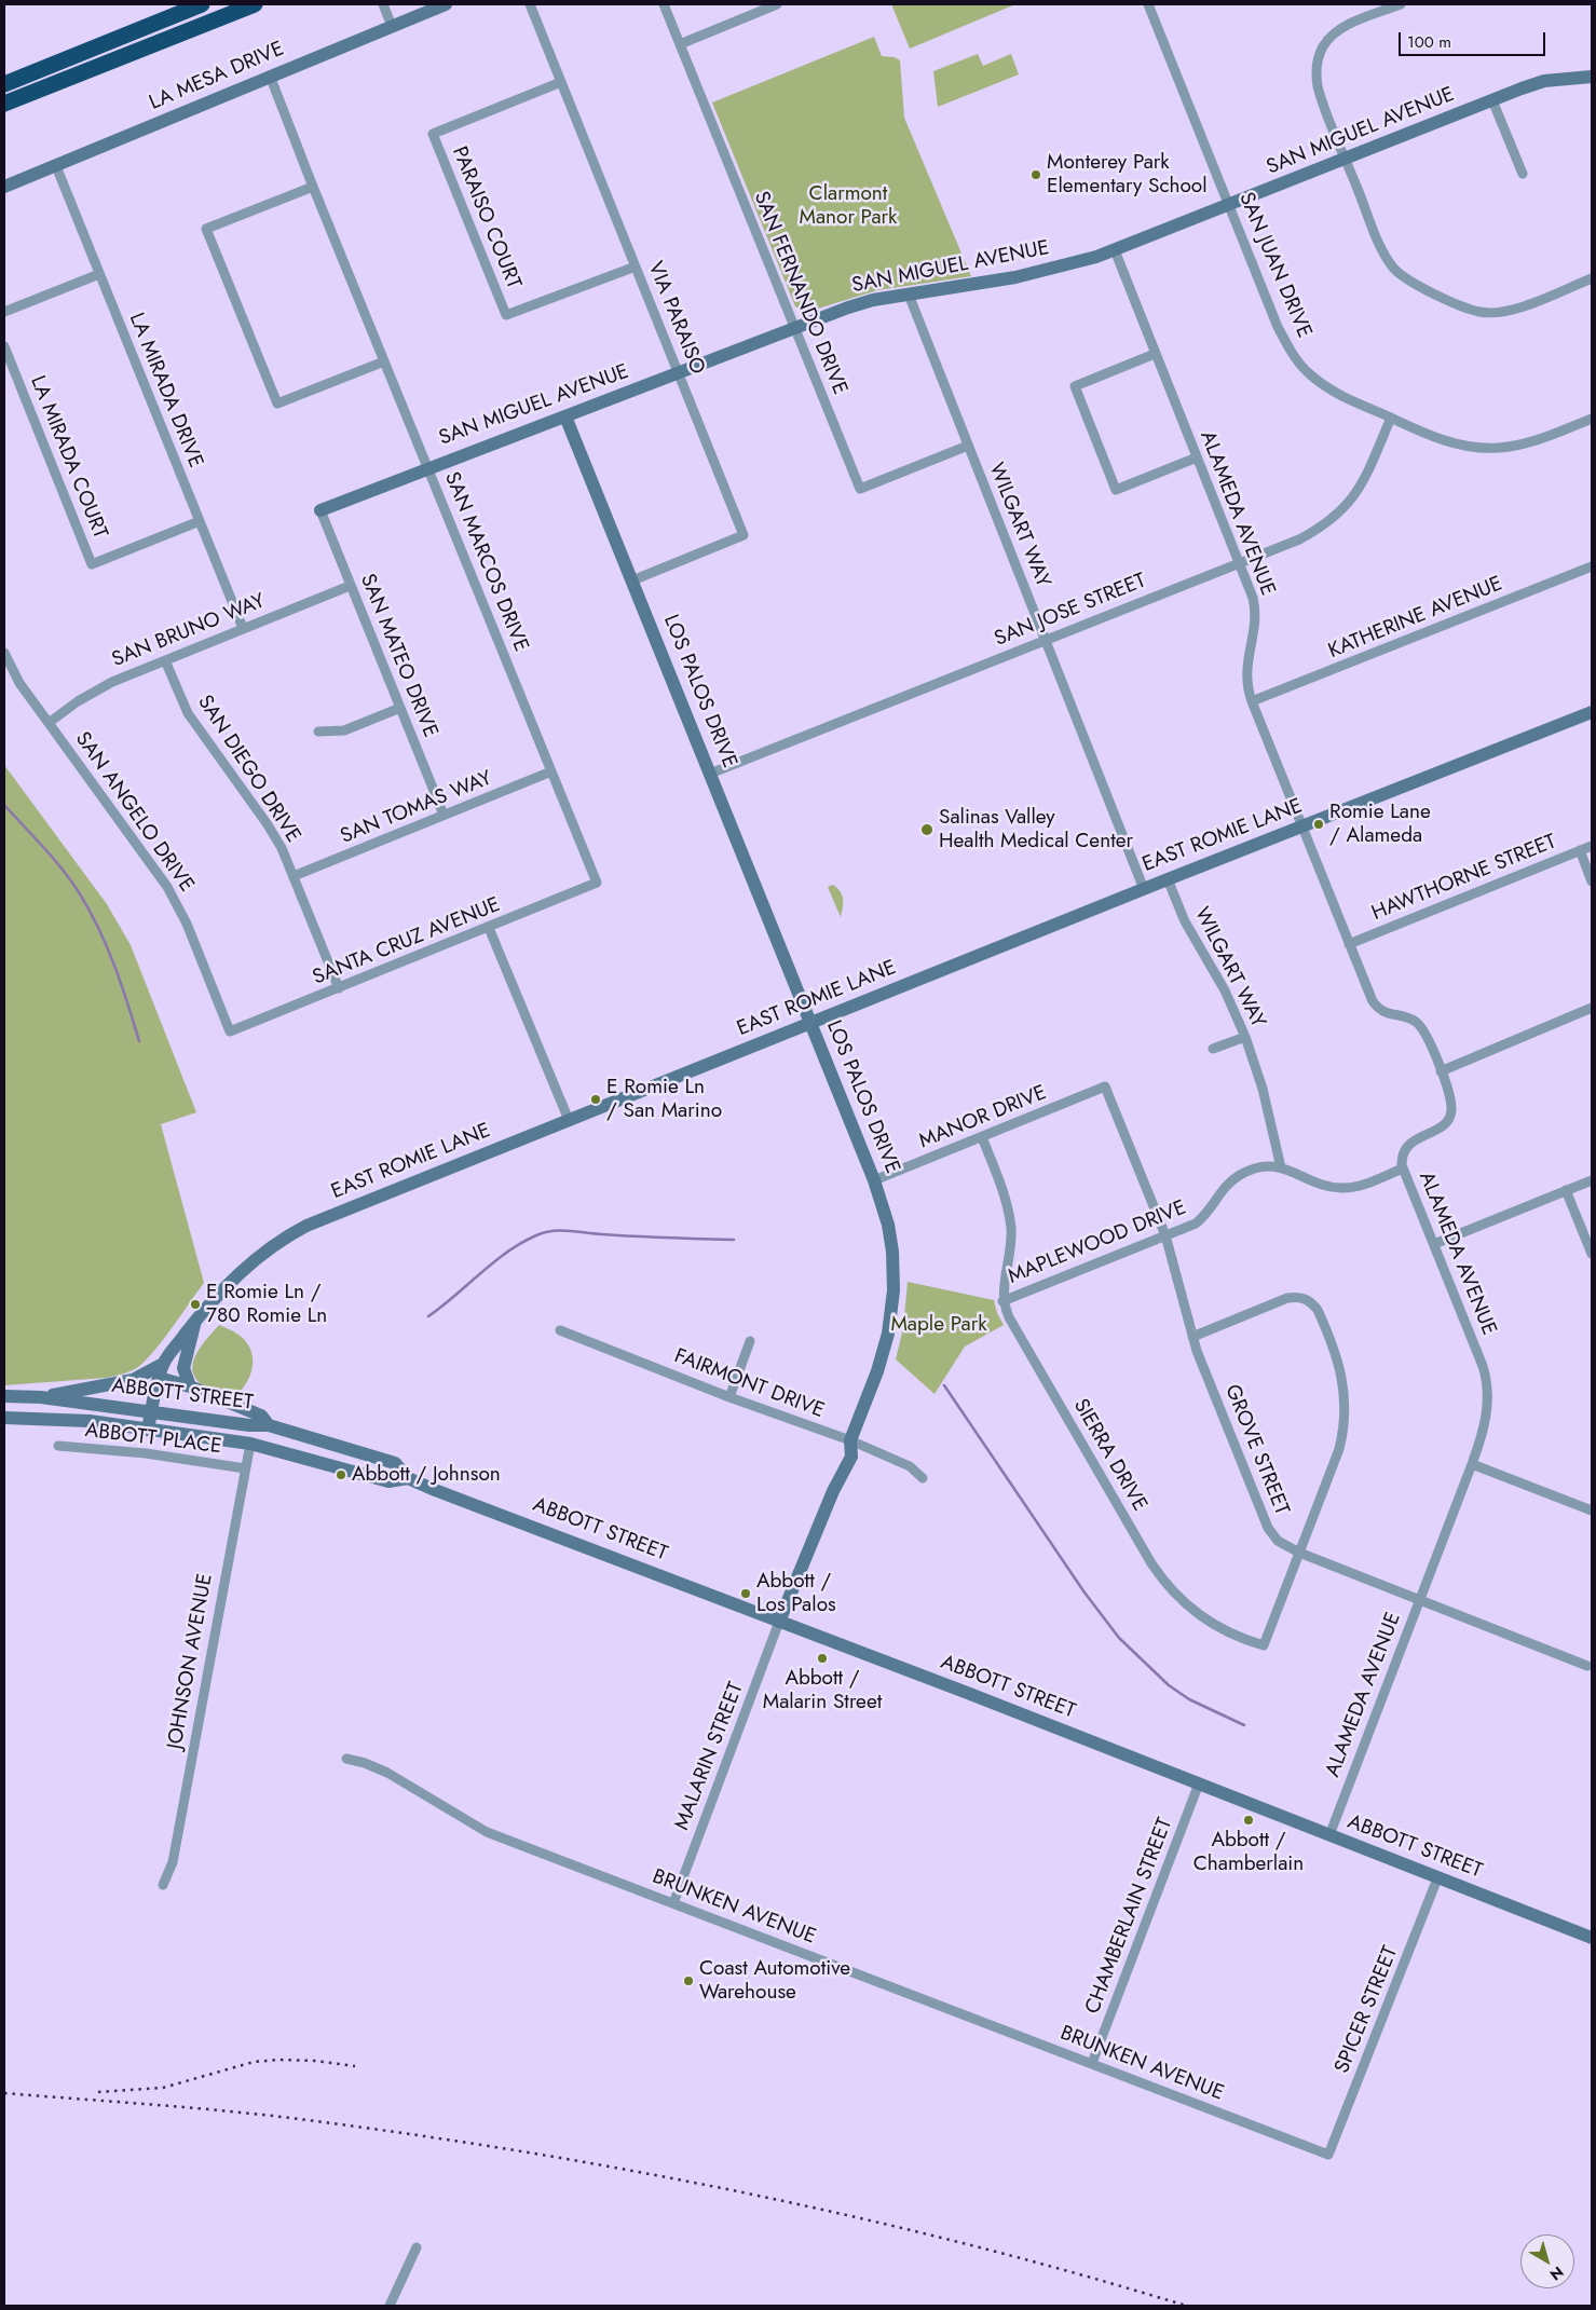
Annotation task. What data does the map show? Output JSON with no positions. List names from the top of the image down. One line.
{"streets":{"main road":["LA MESA DRIVE","SAN MIGUEL AVENUE","LOS PALOS DRIVE","EAST ROMIE LANE","ABBOTT STREET"],"street":["PARAISO COURT","SAN JUAN DRIVE","SAN FERNANDO DRIVE","VIA PARAISO","LA MIRADA DRIVE","LA MIRADA COURT","ALAMEDA AVENUE","WILGART WAY","SAN MARCOS DRIVE","SAN JOSE STREET","KATHERINE AVENUE","SAN BRUNO WAY","SAN MATEO DRIVE","SAN DIEGO DRIVE","SAN TOMAS WAY","SAN ANGELO DRIVE","HAWTHORNE STREET","SANTA CRUZ AVENUE","MANOR DRIVE","MAPLEWOOD DRIVE","FAIRMONT DRIVE","ABBOTT PLACE","GROVE STREET","SIERRA DRIVE","JOHNSON AVENUE","MALARIN STREET","BRUNKEN AVENUE","CHAMBERLAIN STREET","SPICER STREET"]},"crossings":[["LA MESA DRIVE","LA MIRADA DRIVE"],["LA MESA DRIVE","SAN MARCOS DRIVE"],["SAN MIGUEL AVENUE","SAN JUAN DRIVE"],["SAN MIGUEL AVENUE","SAN FERNANDO DRIVE"],["SAN MIGUEL AVENUE","VIA PARAISO"],["SAN MIGUEL AVENUE","ALAMEDA AVENUE"],["SAN MIGUEL AVENUE","WILGART WAY"],["SAN MIGUEL AVENUE","SAN MARCOS DRIVE"],["SAN MIGUEL AVENUE","SAN MATEO DRIVE"],["SAN MIGUEL AVENUE","LOS PALOS DRIVE"],["PARAISO COURT","VIA PARAISO"],["SAN JUAN DRIVE","SAN JOSE STREET"],["SAN FERNANDO DRIVE","WILGART WAY"],["VIA PARAISO","LOS PALOS DRIVE"],["LA MIRADA DRIVE","LA MIRADA COURT"],["LA MIRADA DRIVE","SAN BRUNO WAY"],["ALAMEDA AVENUE","SAN JOSE STREET"],["ALAMEDA AVENUE","KATHERINE AVENUE"],["ALAMEDA AVENUE","EAST ROMIE LANE"],["ALAMEDA AVENUE","HAWTHORNE STREET"],["ALAMEDA AVENUE","MAPLEWOOD DRIVE"],["ALAMEDA AVENUE","ABBOTT STREET"],["ALAMEDA AVENUE","GROVE STREET"],["WILGART WAY","SAN JOSE STREET"],["WILGART WAY","EAST ROMIE LANE"],["WILGART WAY","MAPLEWOOD DRIVE"],["SAN MARCOS DRIVE","SAN TOMAS WAY"],["SAN MARCOS DRIVE","SANTA CRUZ AVENUE"],["SAN JOSE STREET","LOS PALOS DRIVE"],["SAN BRUNO WAY","SAN MATEO DRIVE"],["SAN BRUNO WAY","SAN DIEGO DRIVE"],["SAN BRUNO WAY","SAN ANGELO DRIVE"],["SAN MATEO DRIVE","SAN TOMAS WAY"],["LOS PALOS DRIVE","EAST ROMIE LANE"],["LOS PALOS DRIVE","MANOR DRIVE"],["LOS PALOS DRIVE","FAIRMONT DRIVE"],["LOS PALOS DRIVE","ABBOTT STREET"],["LOS PALOS DRIVE","MALARIN STREET"],["SAN DIEGO DRIVE","SAN TOMAS WAY"],["SAN DIEGO DRIVE","SANTA CRUZ AVENUE"],["SAN ANGELO DRIVE","SANTA CRUZ AVENUE"],["EAST ROMIE LANE","ABBOTT STREET"],["MANOR DRIVE","GROVE STREET"],["MANOR DRIVE","SIERRA DRIVE"],["MAPLEWOOD DRIVE","GROVE STREET"],["MAPLEWOOD DRIVE","SIERRA DRIVE"],["ABBOTT STREET","JOHNSON AVENUE"],["ABBOTT STREET","MALARIN STREET"],["ABBOTT STREET","CHAMBERLAIN STREET"],["ABBOTT STREET","SPICER STREET"],["ABBOTT PLACE","JOHNSON AVENUE"],["GROVE STREET","SIERRA DRIVE"],["MALARIN STREET","BRUNKEN AVENUE"],["BRUNKEN AVENUE","CHAMBERLAIN STREET"],["BRUNKEN AVENUE","SPICER STREET"]],"parks":["Clarmont Manor Park","Maple Park"],"places":["Monterey Park Elementary School","Romie Lane / Alameda","Salinas Valley Health Medical Center","E Romie Ln / San Marino","E Romie Ln / 780 Romie Ln","Abbott / Johnson","Abbott / Los Palos","Abbott / Malarin Street","Abbott / Chamberlain","Coast Automotive Warehouse"],"scale_bar":"100 m","north":"bottom right"}
